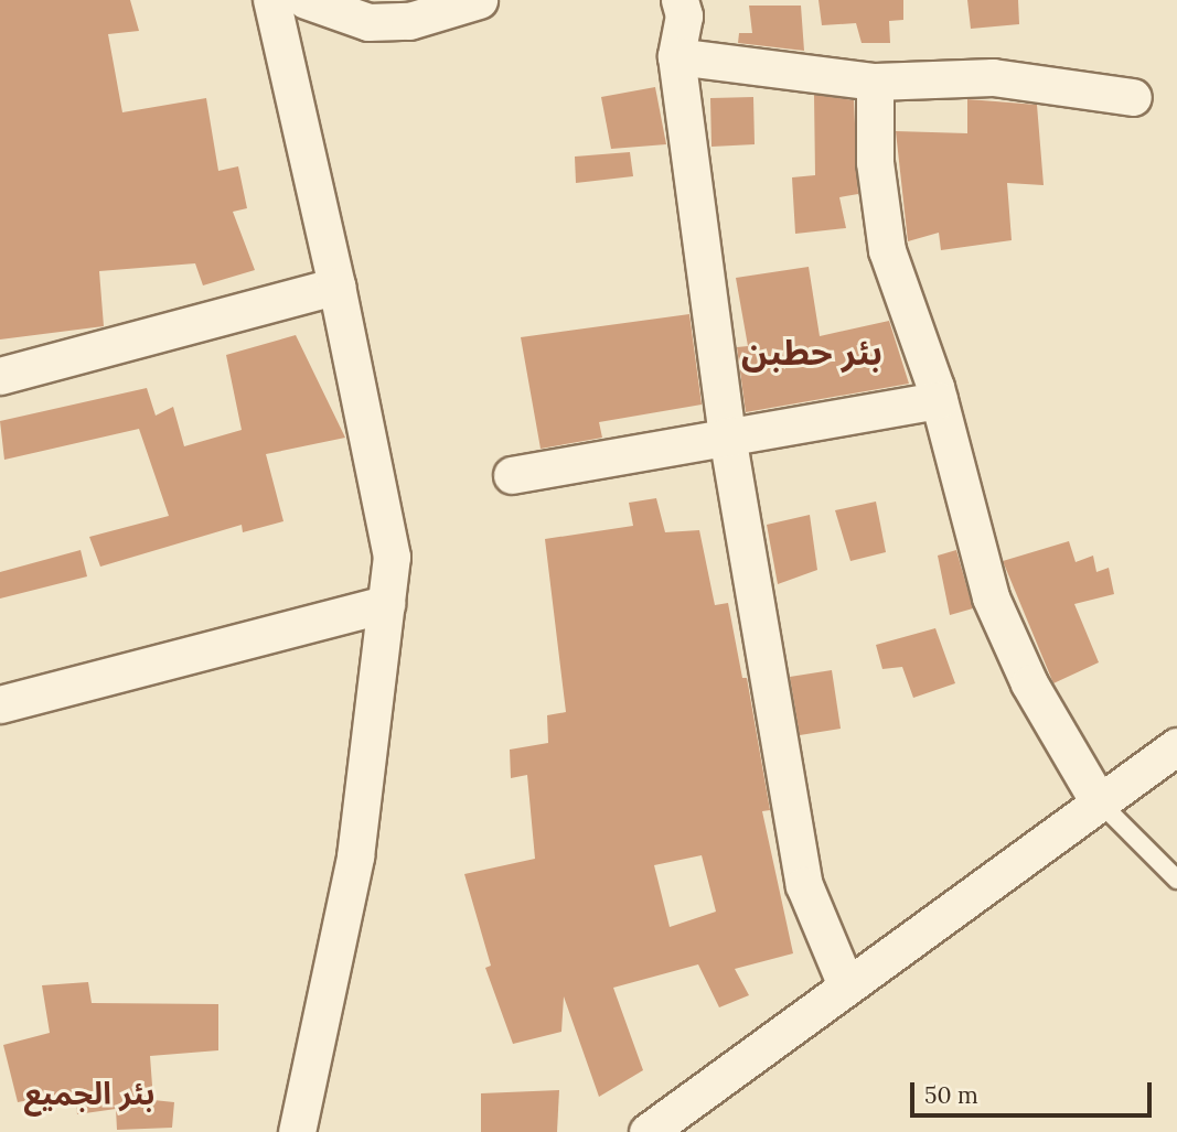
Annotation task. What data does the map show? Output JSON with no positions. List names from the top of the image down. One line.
{"districts":["بئر حطبن","بئر الجميع"],"scale_bar":"50 m"}
